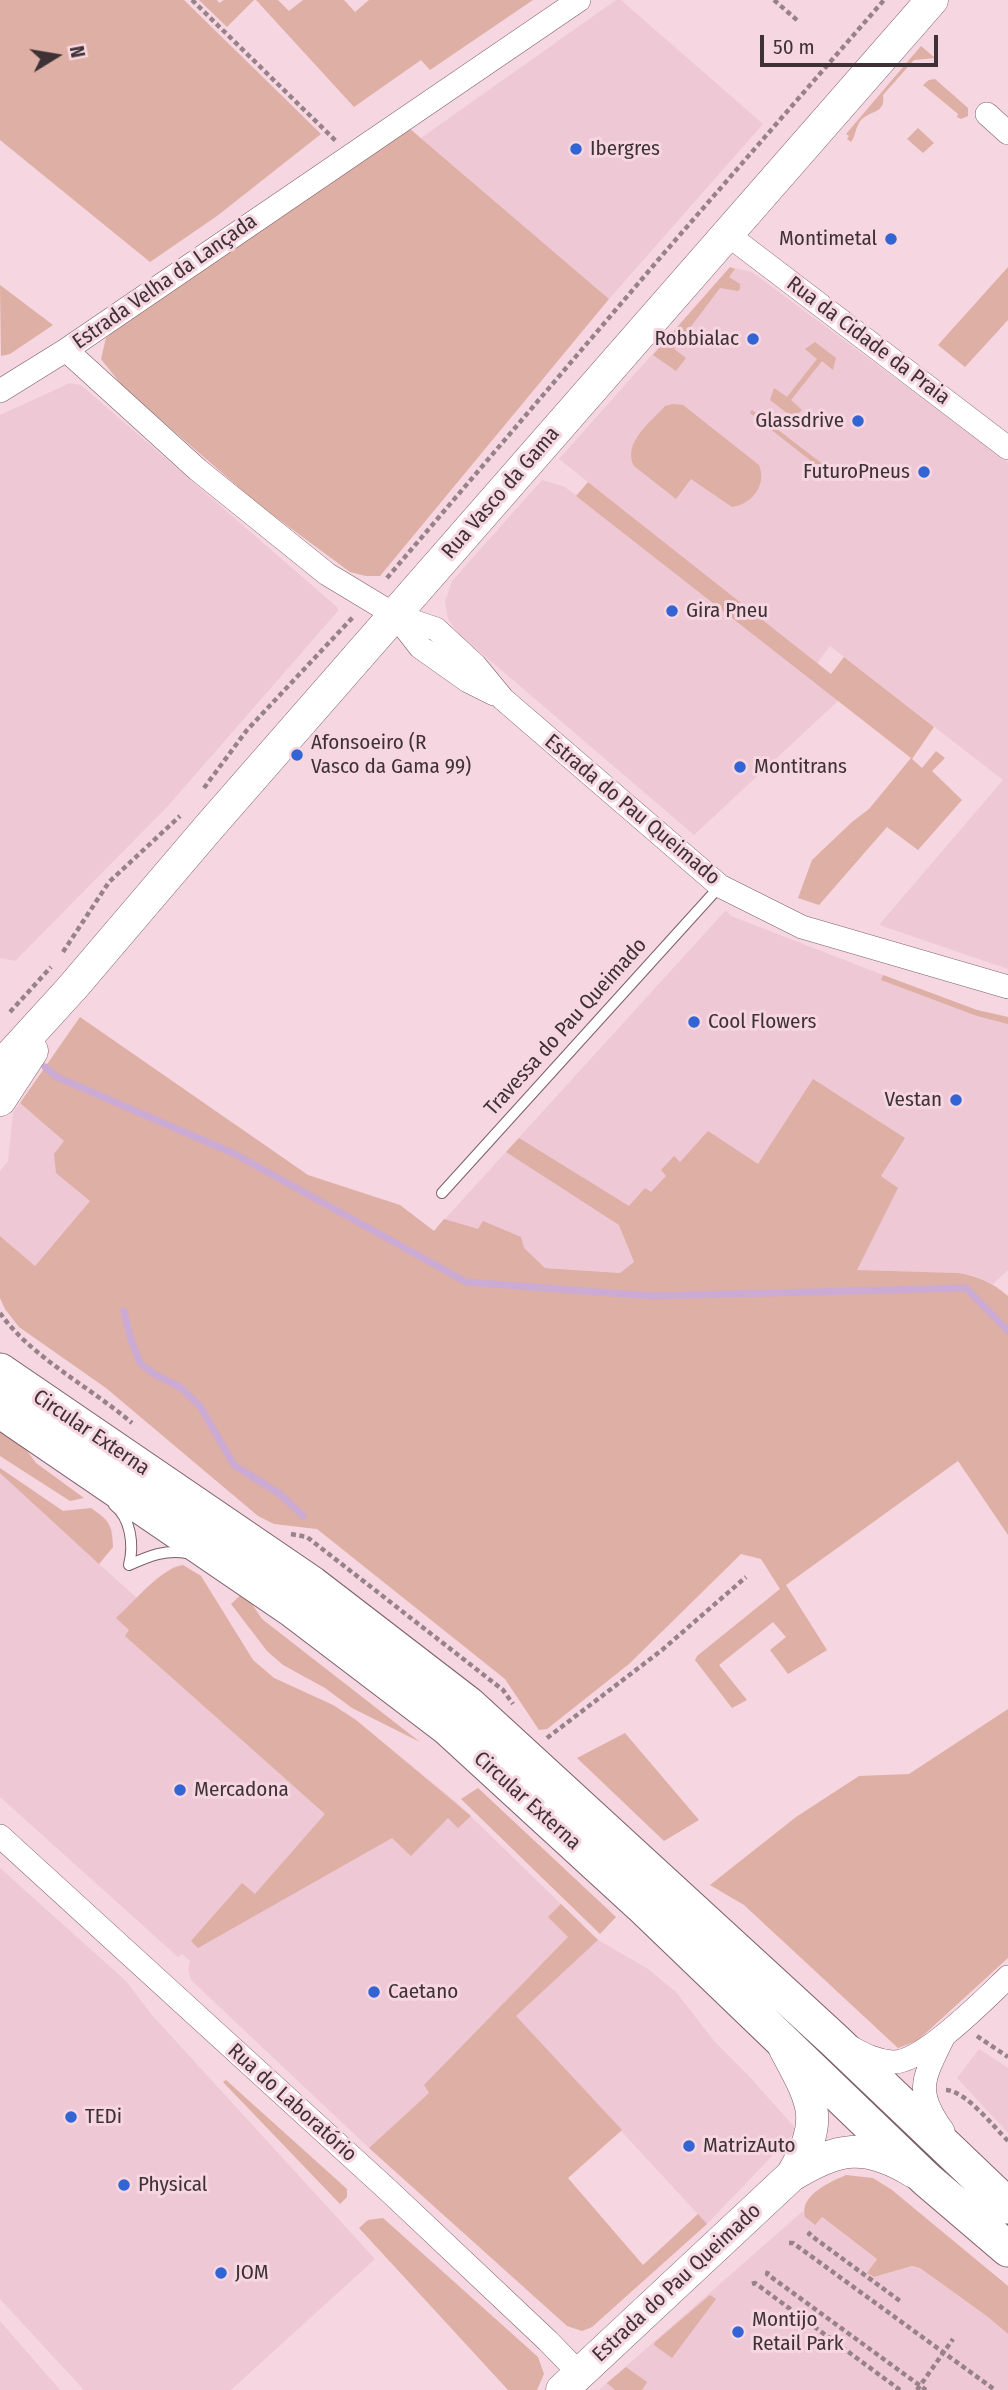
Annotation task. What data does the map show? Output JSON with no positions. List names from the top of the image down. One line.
{"streets":{"main road":["Rua Vasco da Gama","Estrada do Pau Queimado","Circular Externa"],"street":["Estrada Velha da Lançada","Rua da Cidade da Praia","Rua do Laboratório"],"lane":["Travessa do Pau Queimado"]},"crossings":[["Estrada Velha da Lançada","Rua Vasco da Gama"],["Estrada Velha da Lançada","Estrada do Pau Queimado"],["Rua da Cidade da Praia","Rua Vasco da Gama"],["Rua Vasco da Gama","Estrada do Pau Queimado"],["Estrada do Pau Queimado","Travessa do Pau Queimado"],["Estrada do Pau Queimado","Rua do Laboratório"]],"places":["Ibergres","Montimetal","Robbialac","Glassdrive","FuturoPneus","Gira Pneu","Afonsoeiro (R Vasco da Gama 99)","Montitrans","Cool Flowers","Vestan","Mercadona","Caetano","TEDi","MatrizAuto","Physical","JOM","Montijo Retail Park"],"scale_bar":"50 m","north":"right"}
